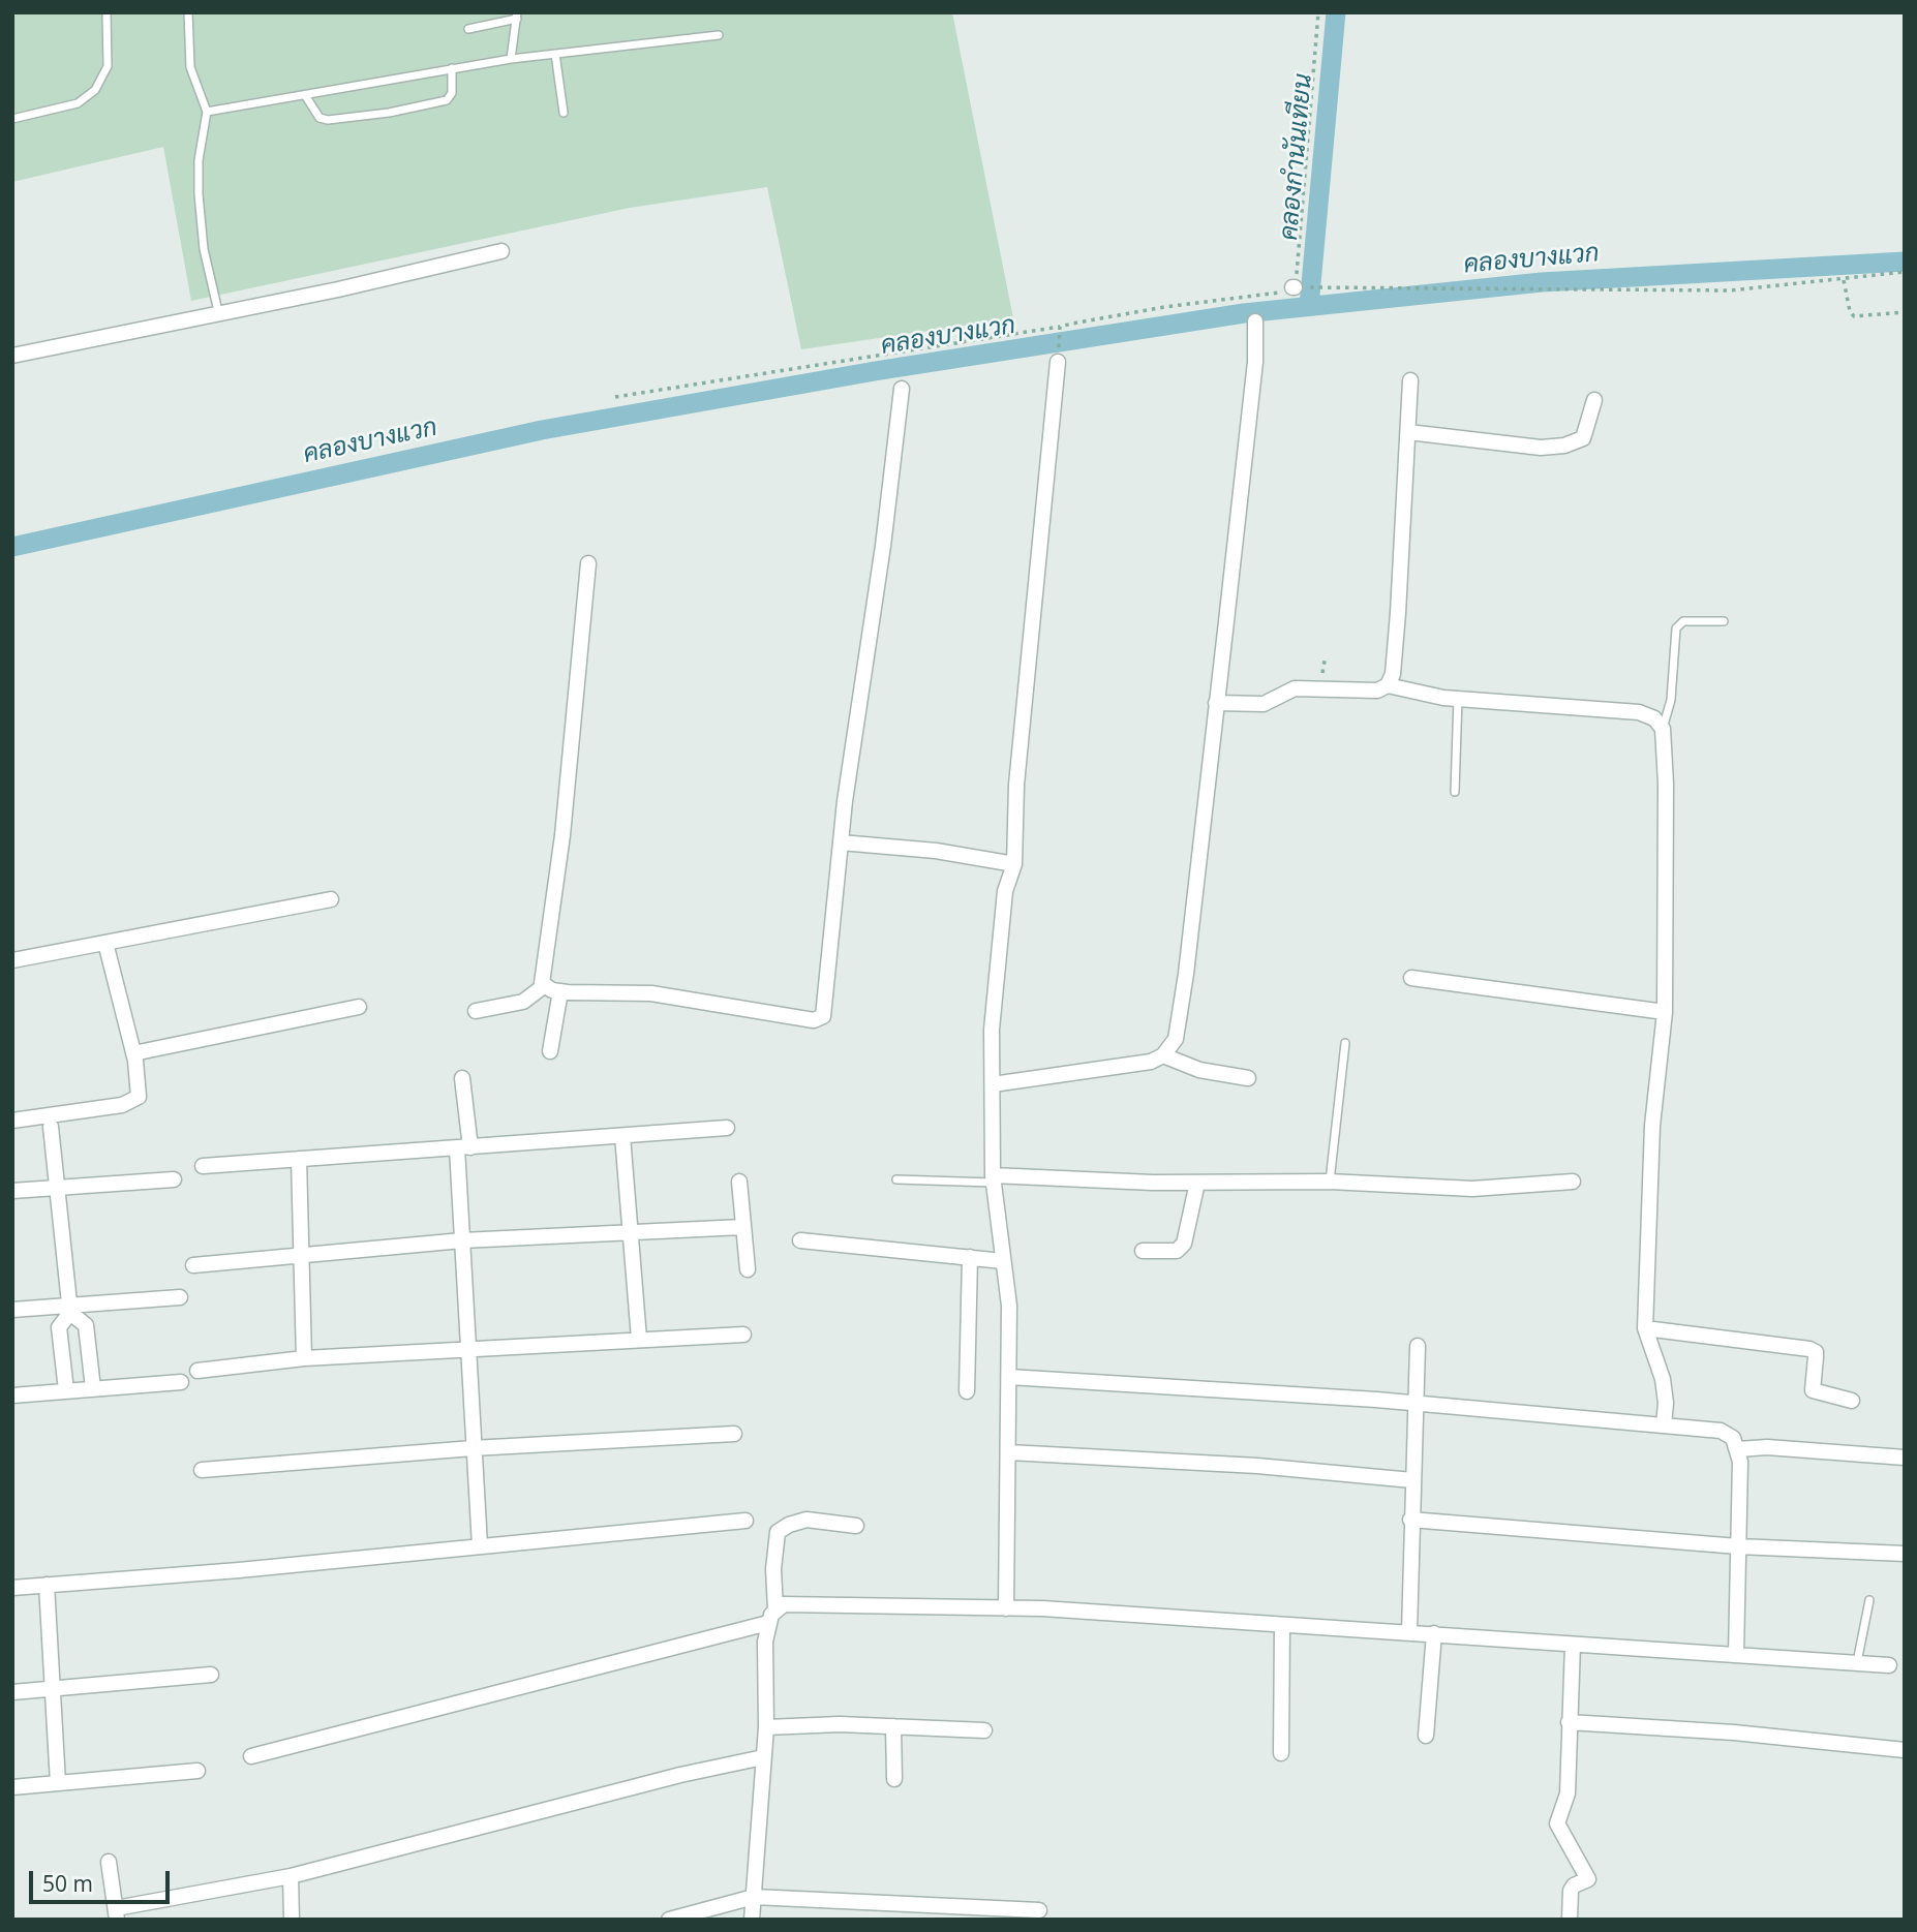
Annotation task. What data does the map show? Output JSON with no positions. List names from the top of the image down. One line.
{"water":["คลองกำนันเทียน","คลองบางแวก"],"scale_bar":"50 m"}
